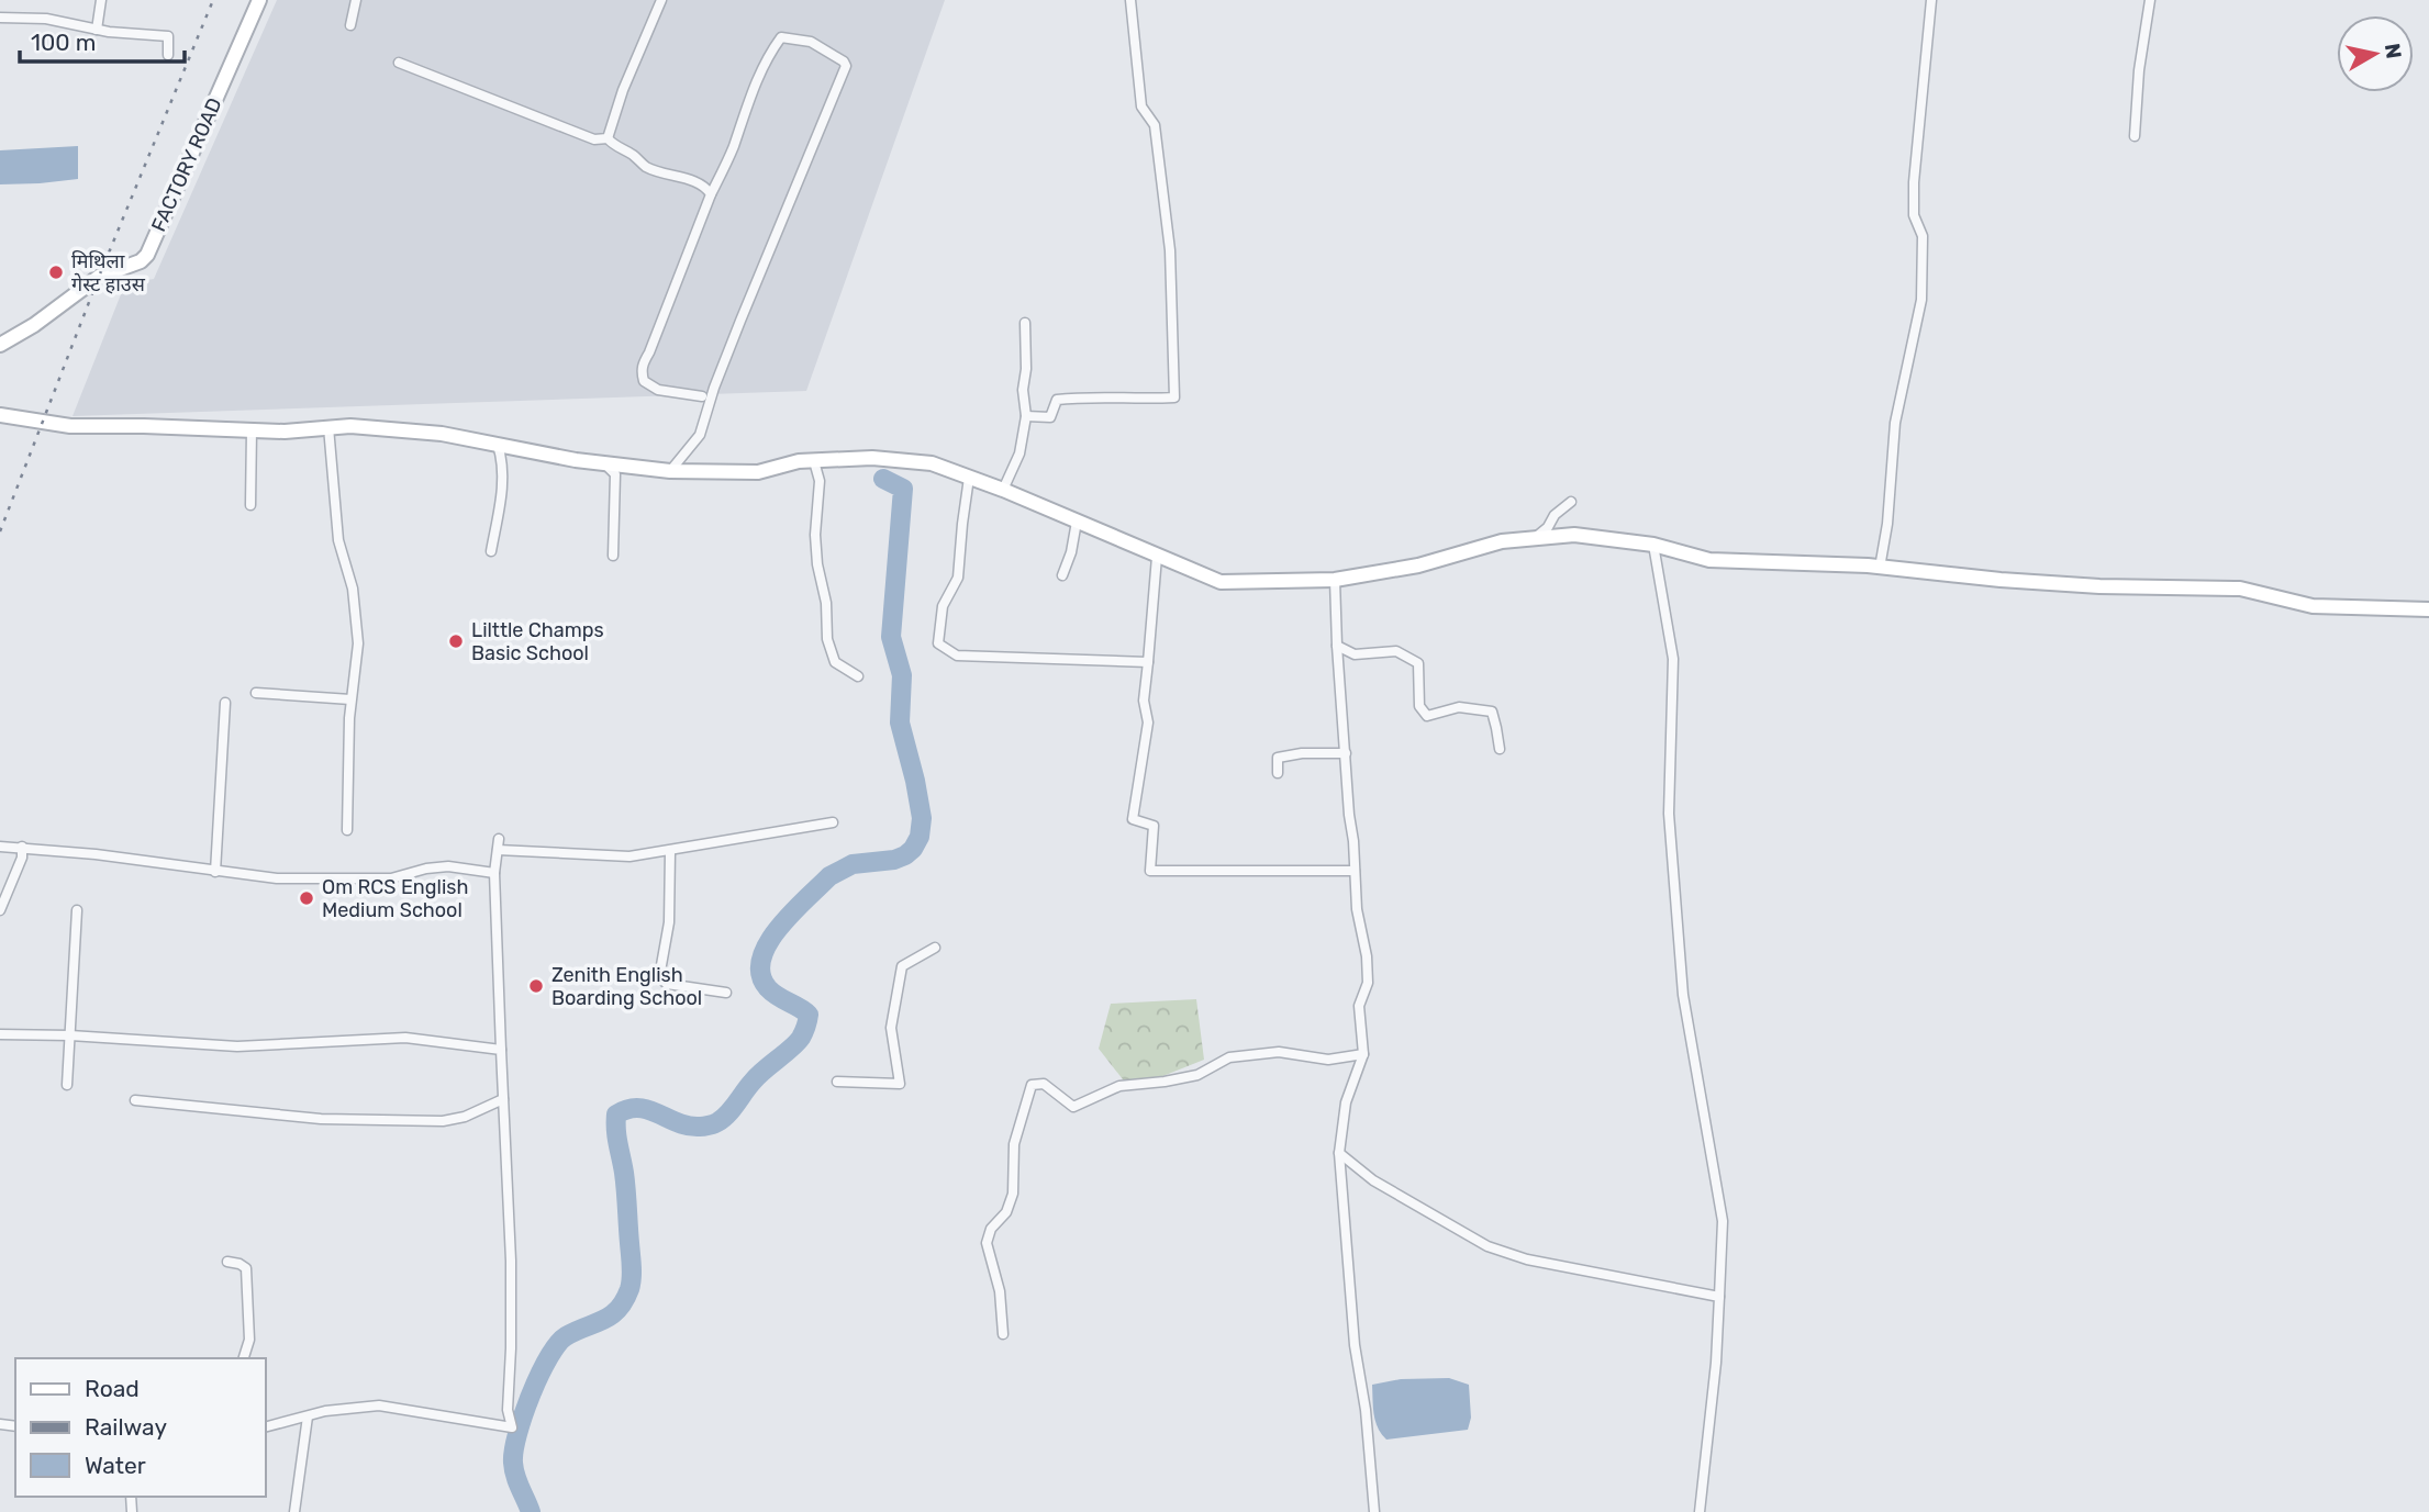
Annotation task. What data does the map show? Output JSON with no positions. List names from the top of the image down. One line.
{"streets":{"main road":["FACTORY ROAD"]},"places":["मिथिला गेस्ट हाउस","Lilttle Champs Basic School","Om RCS English Medium School","Zenith English Boarding School"],"legend":["Road","Railway","Water"],"scale_bar":"100 m","north":"right"}
